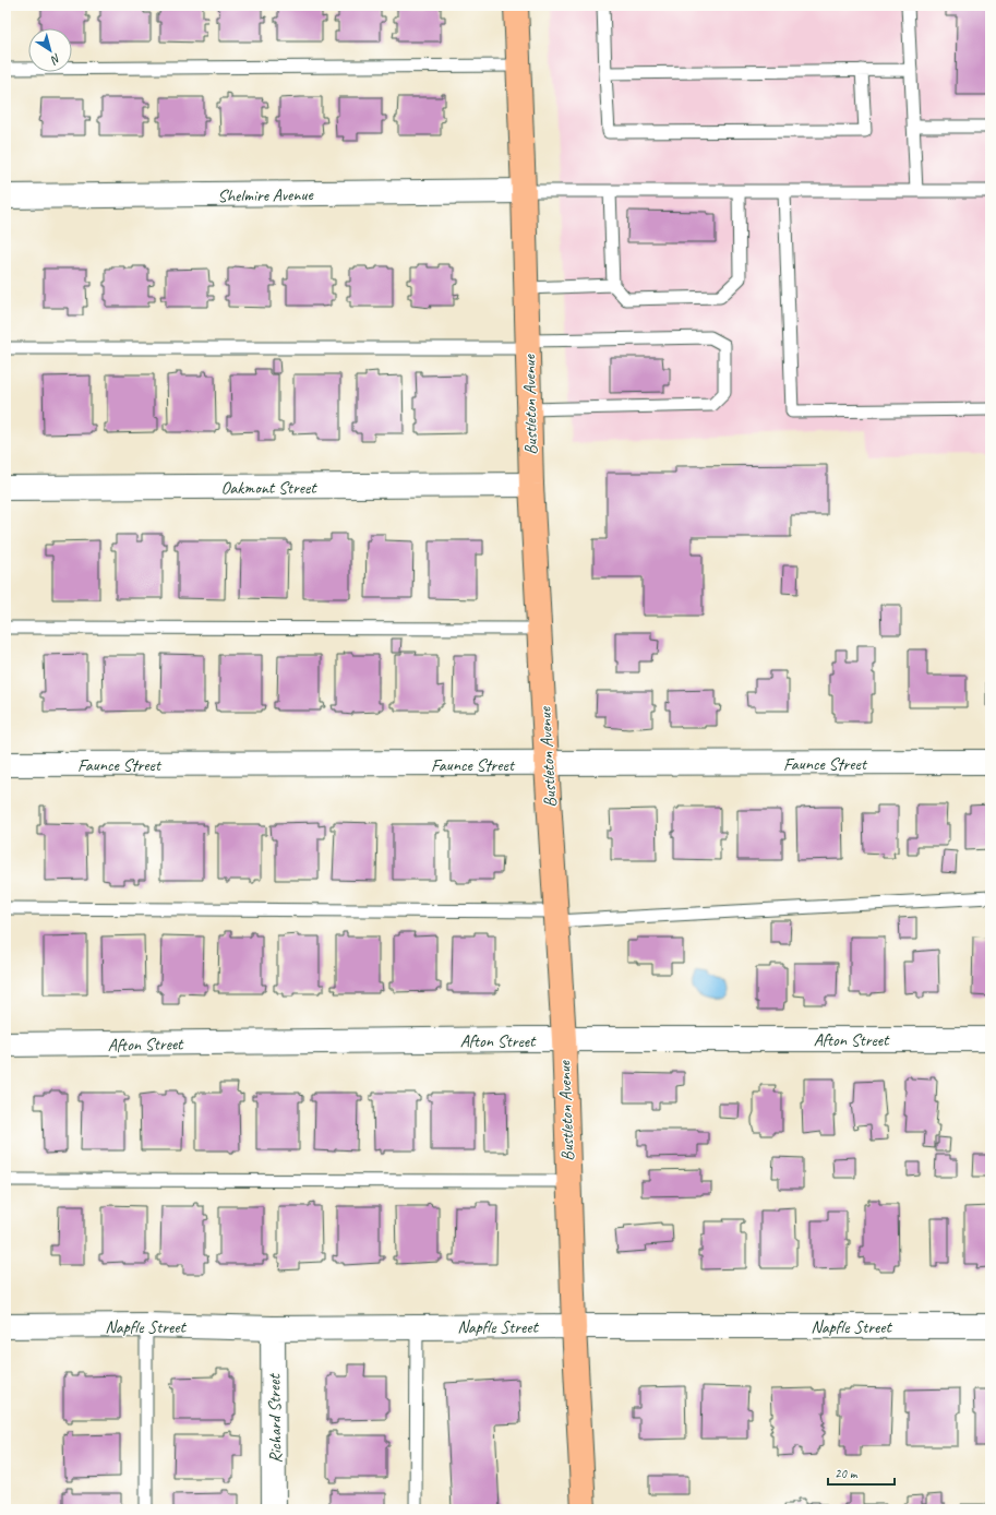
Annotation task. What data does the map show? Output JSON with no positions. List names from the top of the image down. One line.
{"streets":{"main road":["Bustleton Avenue"],"street":["Shelmire Avenue","Oakmont Street","Faunce Street","Afton Street","Napfle Street","Richard Street"]},"crossings":[["Shelmire Avenue","Bustleton Avenue"],["Bustleton Avenue","Oakmont Street"],["Bustleton Avenue","Faunce Street"],["Bustleton Avenue","Afton Street"],["Bustleton Avenue","Napfle Street"],["Napfle Street","Richard Street"]],"scale_bar":"20 m","north":"bottom right"}
